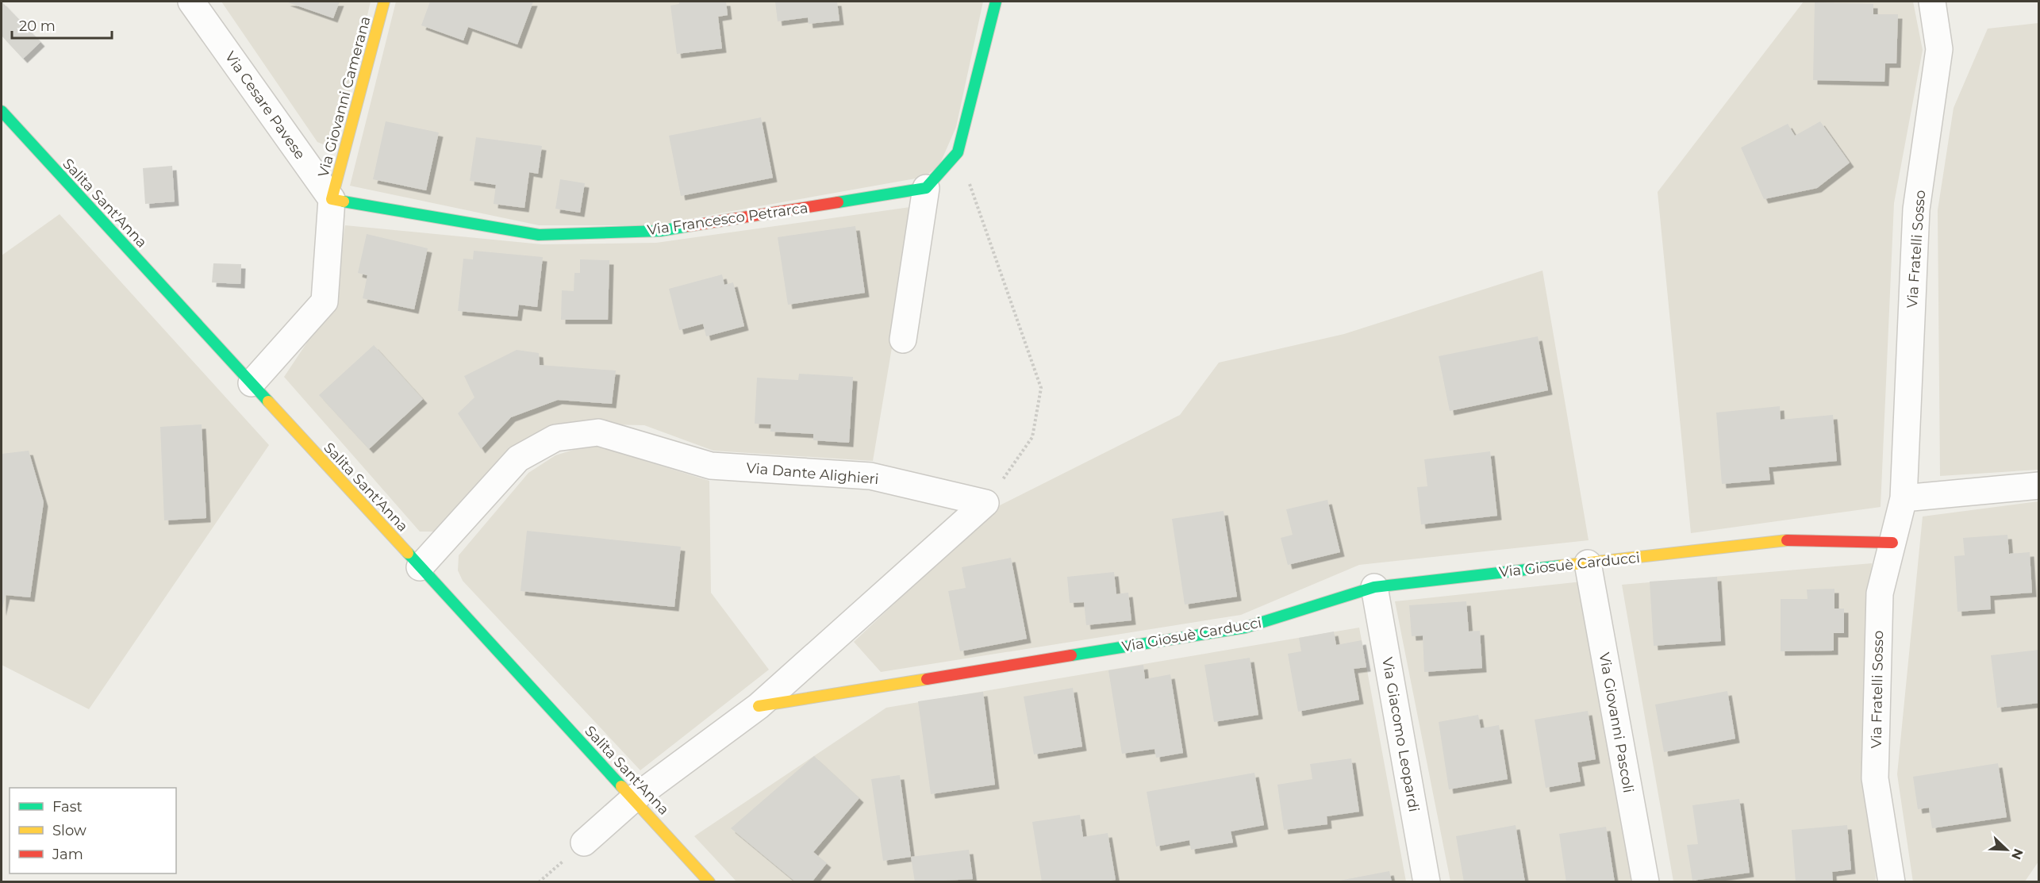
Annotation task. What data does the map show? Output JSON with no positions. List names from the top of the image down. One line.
{"streets":{"street":["Via Giovanni Camerana","Via Cesare Pavese","Salita Sant'Anna","Via Francesco Petrarca","Via Fratelli Sosso","Via Dante Alighieri","Via Giosuè Carducci","Via Giovanni Pascoli","Via Giacomo Leopardi"]},"crossings":[["Via Giovanni Camerana","Via Cesare Pavese"],["Via Giovanni Camerana","Via Francesco Petrarca"],["Via Cesare Pavese","Via Francesco Petrarca"],["Salita Sant'Anna","Via Dante Alighieri"],["Salita Sant'Anna","Via Giosuè Carducci"],["Via Fratelli Sosso","Via Giosuè Carducci"],["Via Giosuè Carducci","Via Giovanni Pascoli"],["Via Giosuè Carducci","Via Giacomo Leopardi"]],"legend":["Fast","Slow","Jam"],"scale_bar":"20 m","north":"bottom right"}
